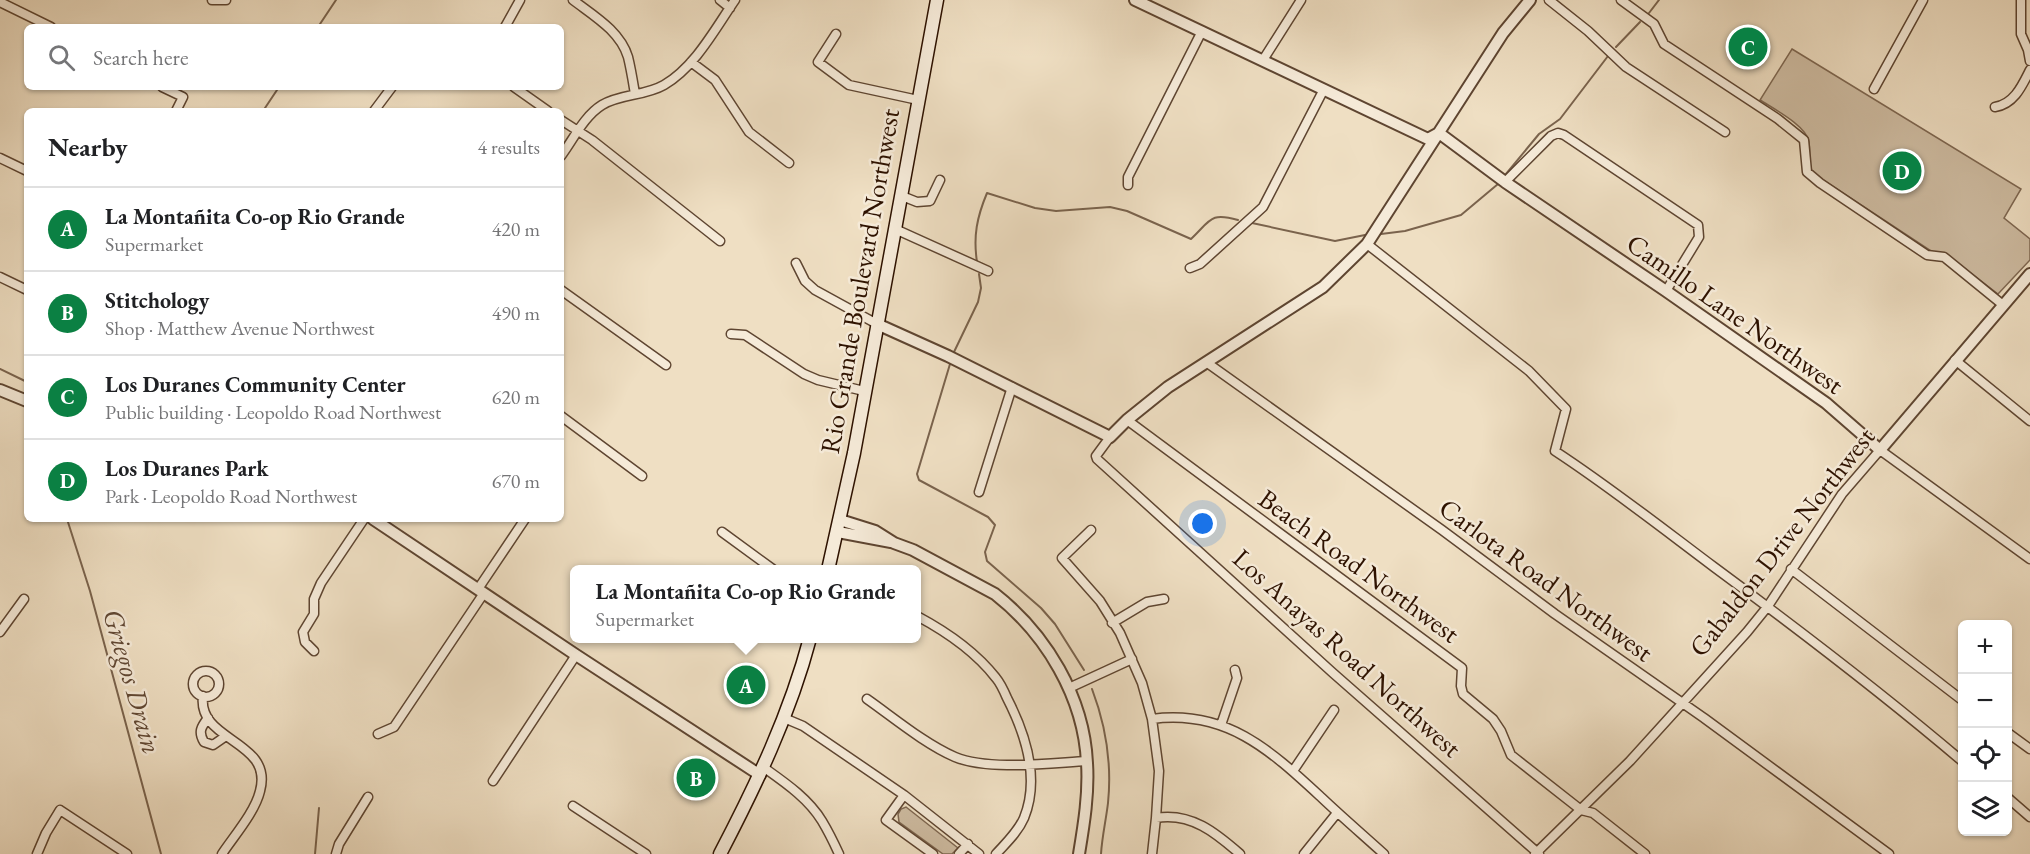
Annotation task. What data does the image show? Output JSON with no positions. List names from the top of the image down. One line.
{"streets":{"main road":["Rio Grande Boulevard Northwest"],"street":["Camillo Lane Northwest","Gabaldon Drive Northwest","Beach Road Northwest","Carlota Road Northwest","Los Anayas Road Northwest"]},"crossings":[["Camillo Lane Northwest","Gabaldon Drive Northwest"],["Gabaldon Drive Northwest","Beach Road Northwest"],["Gabaldon Drive Northwest","Carlota Road Northwest"],["Gabaldon Drive Northwest","Los Anayas Road Northwest"]],"water":["Griegos Drain"],"page":{"search":"Search here","pins":["C","D","A","B"],"heading":["Nearby","4 results"],"list":[{"mark":"A","name":"La Montañita Co-op Rio Grande","note":"Supermarket","value":"420 m"},{"mark":"B","name":"Stitchology","note":"Shop · Matthew Avenue Northwest","value":"490 m"},{"mark":"C","name":"Los Duranes Community Center","note":"Public building · Leopoldo Road Northwest","value":"620 m"},{"mark":"D","name":"Los Duranes Park","note":"Park · Leopoldo Road Northwest","value":"670 m"}],"popup":["La Montañita Co-op Rio Grande","Supermarket"],"map_buttons":["+","−"]}}
